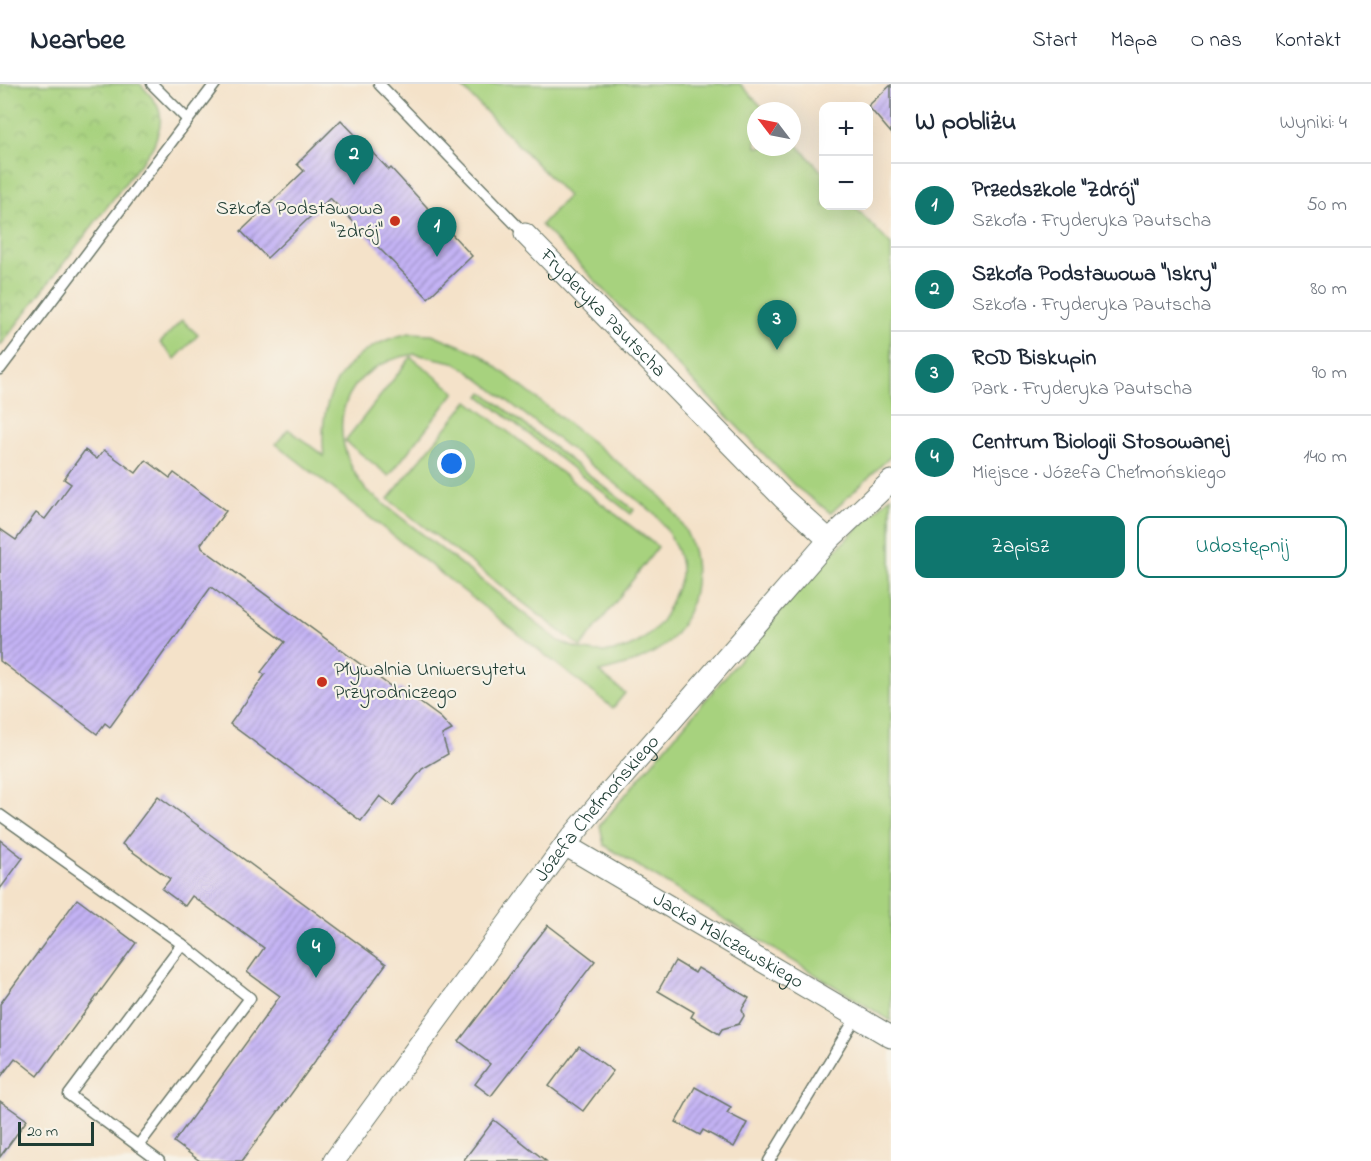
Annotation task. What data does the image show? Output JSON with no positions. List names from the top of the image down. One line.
{"streets":{"street":["Fryderyka Pautscha","Józefa Chełmońskiego","Jacka Malczewskiego"]},"crossings":[["Fryderyka Pautscha","Józefa Chełmońskiego"],["Józefa Chełmońskiego","Jacka Malczewskiego"]],"places":["Szkoła Podstawowa \"Zdrój\"","Pływalnia Uniwersytetu Przyrodniczego"],"scale_bar":"20 m","north":"top left","page":{"header":"Nearbee","nav":["Start","Mapa","O nas","Kontakt"],"heading":["W pobliżu","Wyniki: 4"],"map_buttons":["+","−"],"pins":["2","1","3","4"],"list":[{"mark":"1","name":"Przedszkole \"Zdrój\"","note":"Szkoła · Fryderyka Pautscha","value":"50 m"},{"mark":"2","name":"Szkoła Podstawowa \"Iskry\"","note":"Szkoła · Fryderyka Pautscha","value":"80 m"},{"mark":"3","name":"ROD Biskupin","note":"Park · Fryderyka Pautscha","value":"90 m"},{"mark":"4","name":"Centrum Biologii Stosowanej","note":"Miejsce · Józefa Chełmońskiego","value":"140 m"}],"buttons":["Zapisz","Udostępnij"],"scale":"20 m"}}
